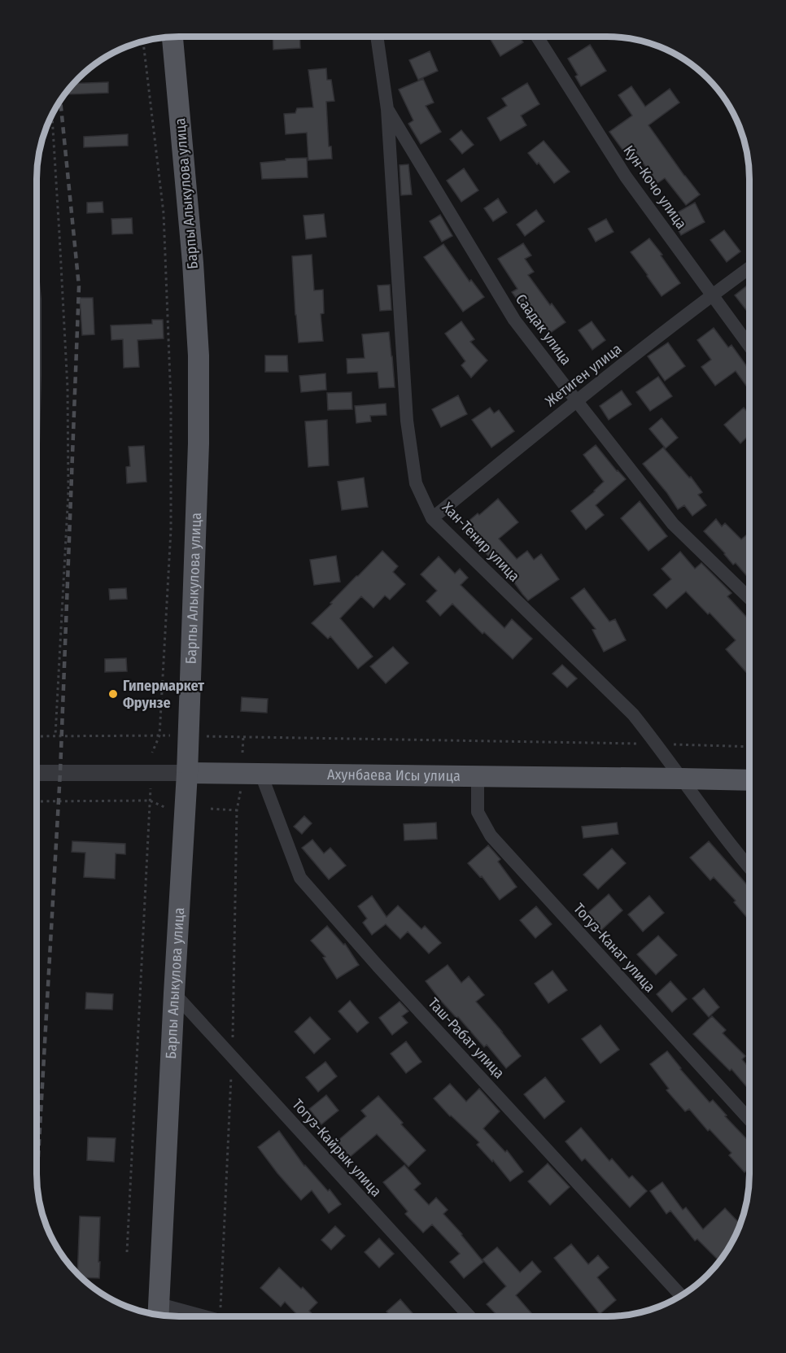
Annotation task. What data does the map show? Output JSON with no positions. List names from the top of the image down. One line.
{"streets":{"main road":["Барпы Алыкулова улица","Ахунбаева Исы улица"],"street":["Кун-Кочо улица","Саадак улица","Жетиген улица","Хан-Тенир улица","Тогуз-Канат улица","Таш-Рабат улица","Тогуз-Кайрык улица"]},"crossings":[["Кун-Кочо улица","Жетиген улица"],["Барпы Алыкулова улица","Ахунбаева Исы улица"],["Барпы Алыкулова улица","Тогуз-Кайрык улица"],["Саадак улица","Жетиген улица"],["Саадак улица","Хан-Тенир улица"],["Жетиген улица","Хан-Тенир улица"],["Хан-Тенир улица","Ахунбаева Исы улица"],["Ахунбаева Исы улица","Тогуз-Канат улица"],["Ахунбаева Исы улица","Таш-Рабат улица"]],"places":["Гипермаркет Фрунзе"]}
